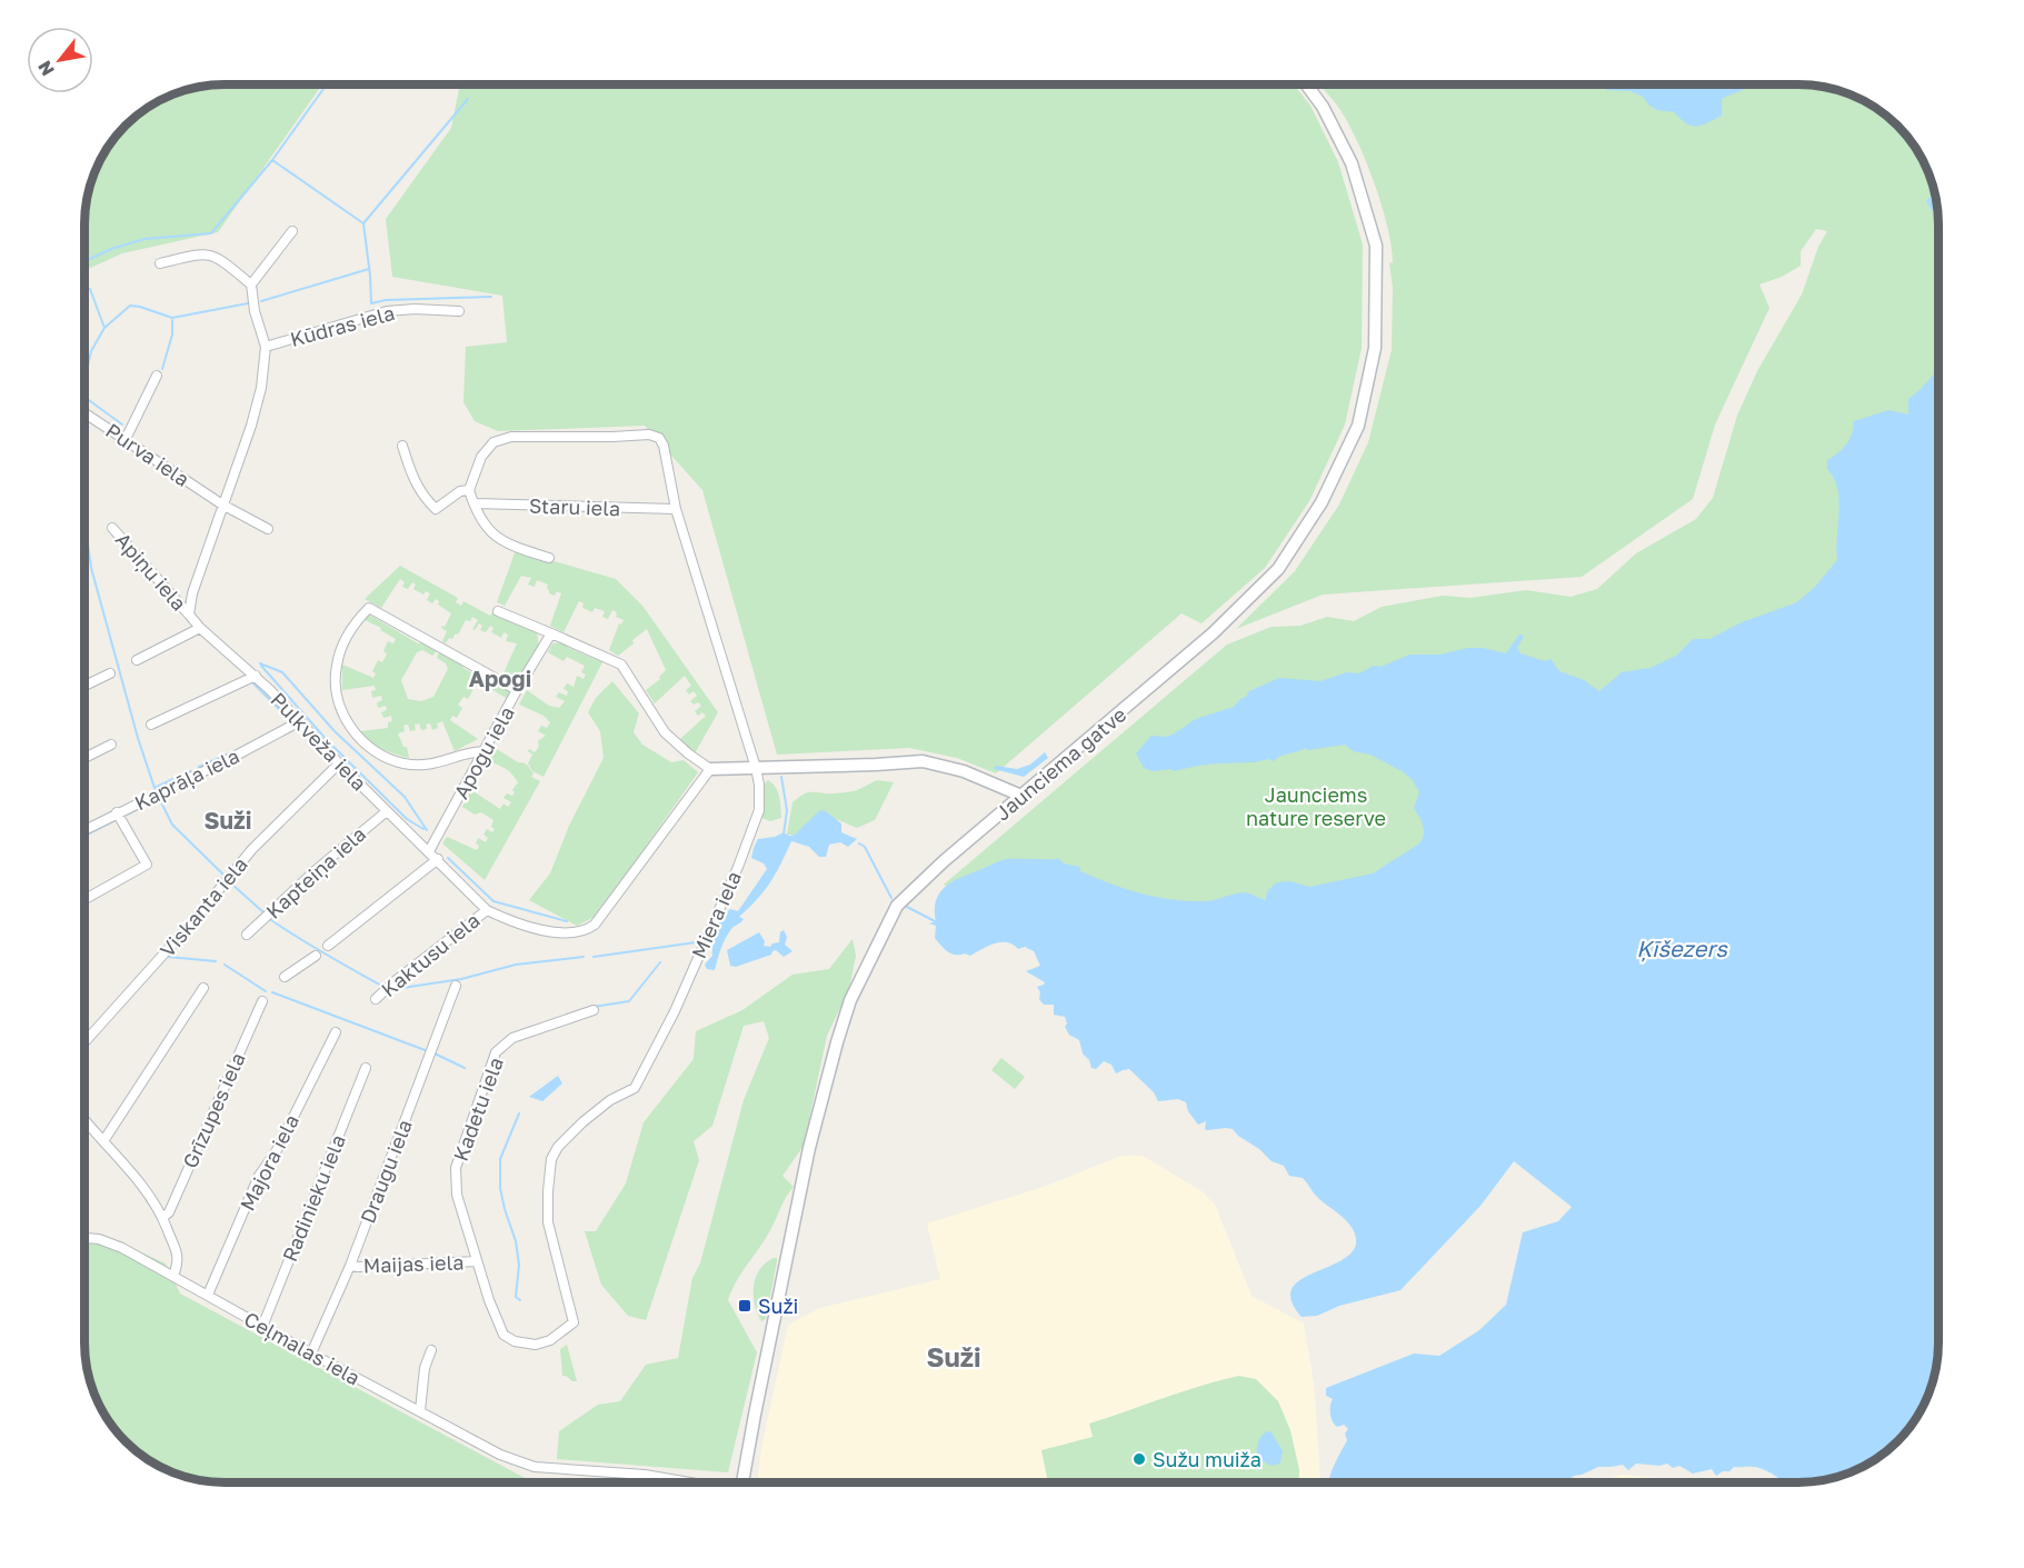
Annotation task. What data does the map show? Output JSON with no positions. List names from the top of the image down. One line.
{"streets":{"main road":["Jaunciema gatve"],"street":["Kūdras iela","Purva iela","Staru iela","Apiņu iela","Pulkveža iela","Apogu iela","Kaprāļa iela","Kapteiņa iela","Viskanta iela","Miera iela","Kaktusu iela","Kadetu iela","Grīzupes iela","Majora iela","Draugu iela","Radinieku iela","Maijas iela","Ceļmalas iela"]},"crossings":[["Staru iela","Miera iela"],["Apiņu iela","Pulkveža iela"],["Pulkveža iela","Apogu iela"],["Pulkveža iela","Kaprāļa iela"],["Pulkveža iela","Kapteiņa iela"],["Pulkveža iela","Viskanta iela"],["Pulkveža iela","Kaktusu iela"],["Miera iela","Kadetu iela"],["Kadetu iela","Maijas iela"],["Majora iela","Ceļmalas iela"],["Draugu iela","Maijas iela"],["Draugu iela","Ceļmalas iela"],["Radinieku iela","Ceļmalas iela"]],"districts":["Apogi","Suži","Suži"],"water":["Ķīšezers"],"parks":["Jaunciems nature reserve"],"places":{"transit":["Suži"],"other":["Sužu muiža"]},"north":"bottom left"}
